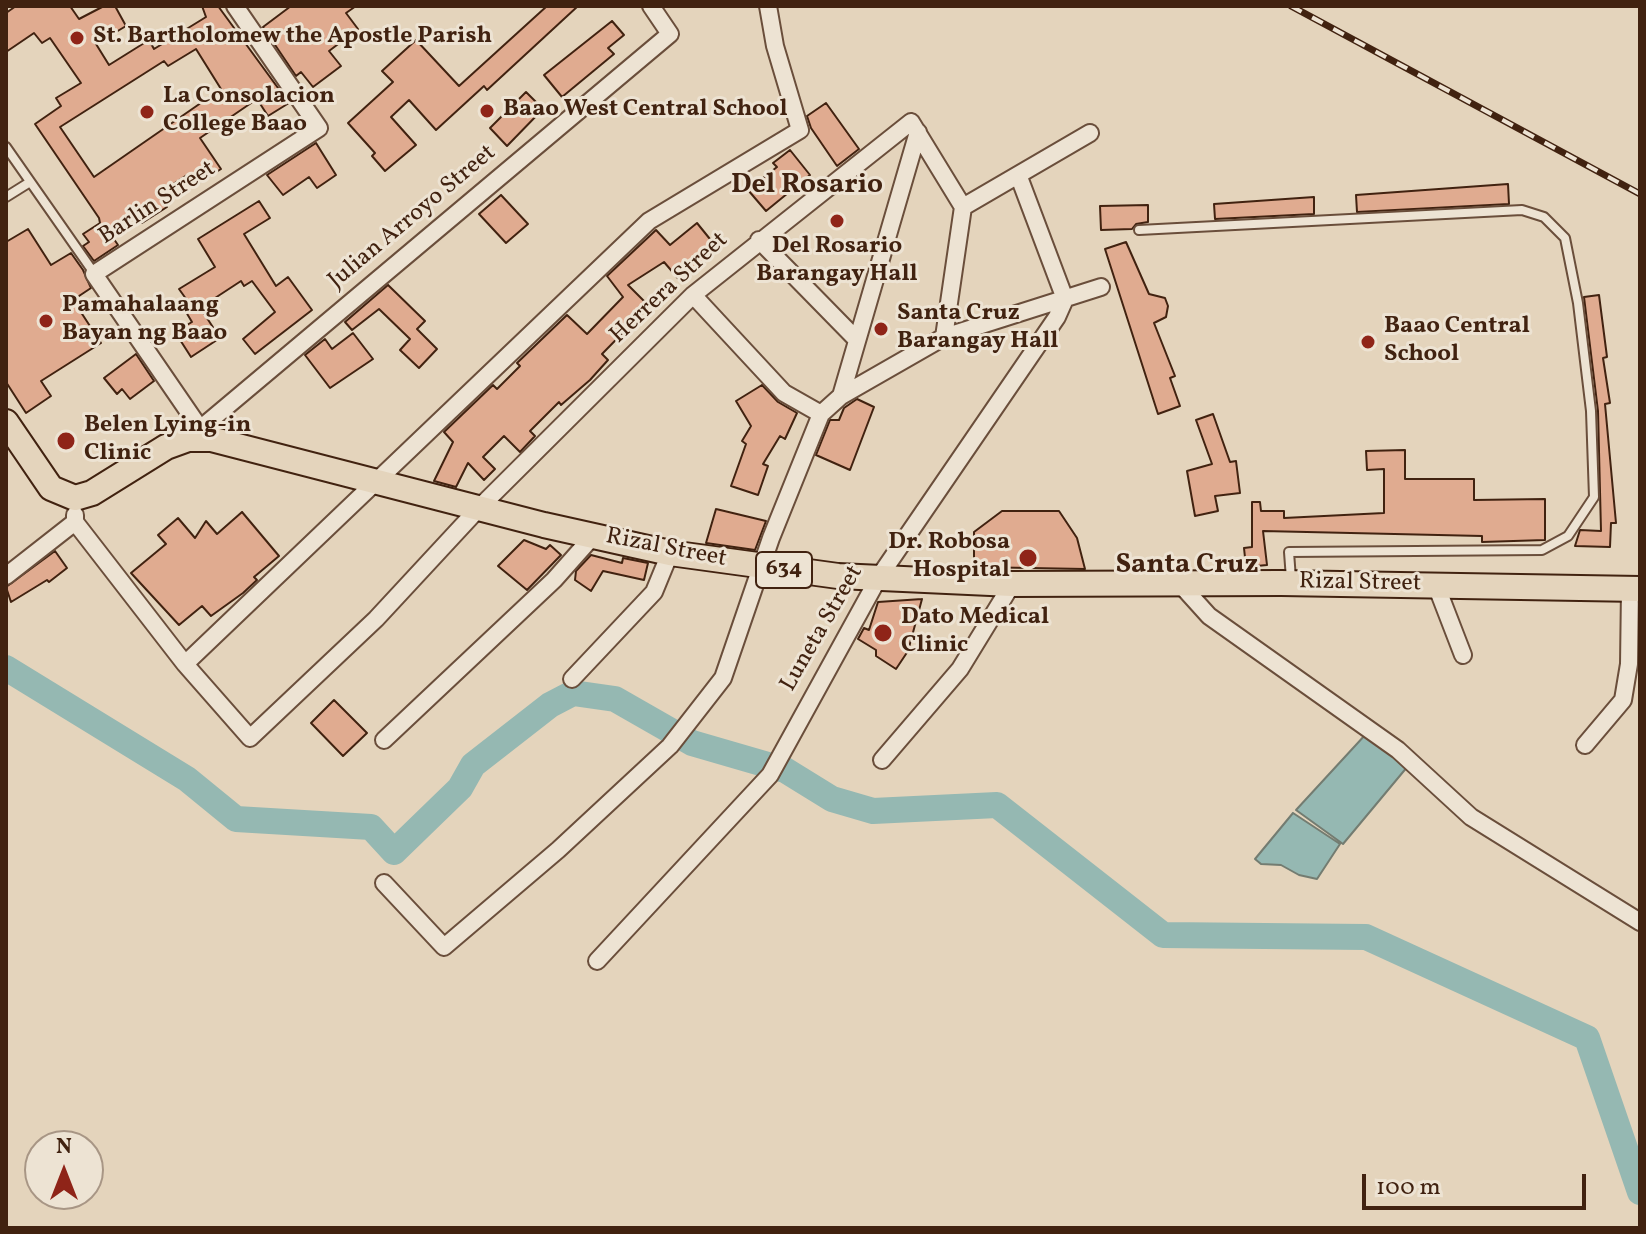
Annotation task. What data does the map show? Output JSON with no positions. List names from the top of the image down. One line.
{"streets":{"main road":["Rizal Street","634"],"street":["Barlin Street","Julian Arroyo Street","Herrera Street","Luneta Street"]},"crossings":[["Barlin Street","Julian Arroyo Street"],["Barlin Street","Rizal Street"],["Julian Arroyo Street","Rizal Street"],["Herrera Street","Rizal Street"],["Rizal Street","Luneta Street"]],"districts":["Del Rosario","Santa Cruz"],"places":["St. Bartholomew the Apostle Parish","Baao West Central School","La Consolacion College Baao","Del Rosario Barangay Hall","Pamahalaang Bayan ng Baao","Santa Cruz Barangay Hall","Baao Central School","Belen Lying-in Clinic","Dr. Robosa Hospital","Dato Medical Clinic"],"scale_bar":"100 m","north":"top"}
